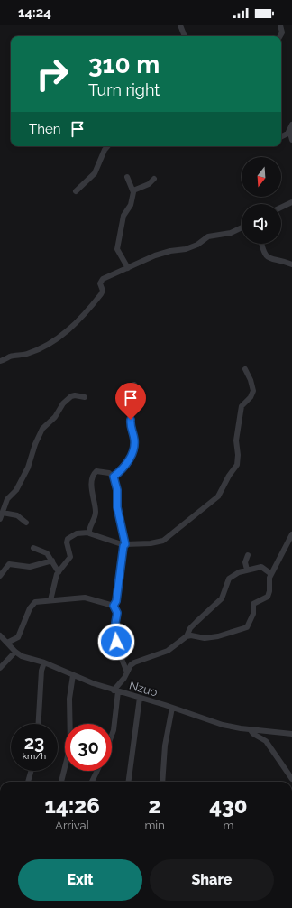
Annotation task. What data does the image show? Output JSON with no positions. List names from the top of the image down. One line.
{"streets":{"street":["Nzuo"]},"north":"bottom","page":{"status":"14:24","turn":["310 m","Turn right"],"then":"Then","speed":"23 km/h","limit":"30","eta":["14:26","Arrival","2","min","430","m"],"buttons":["Exit","Share"]}}
